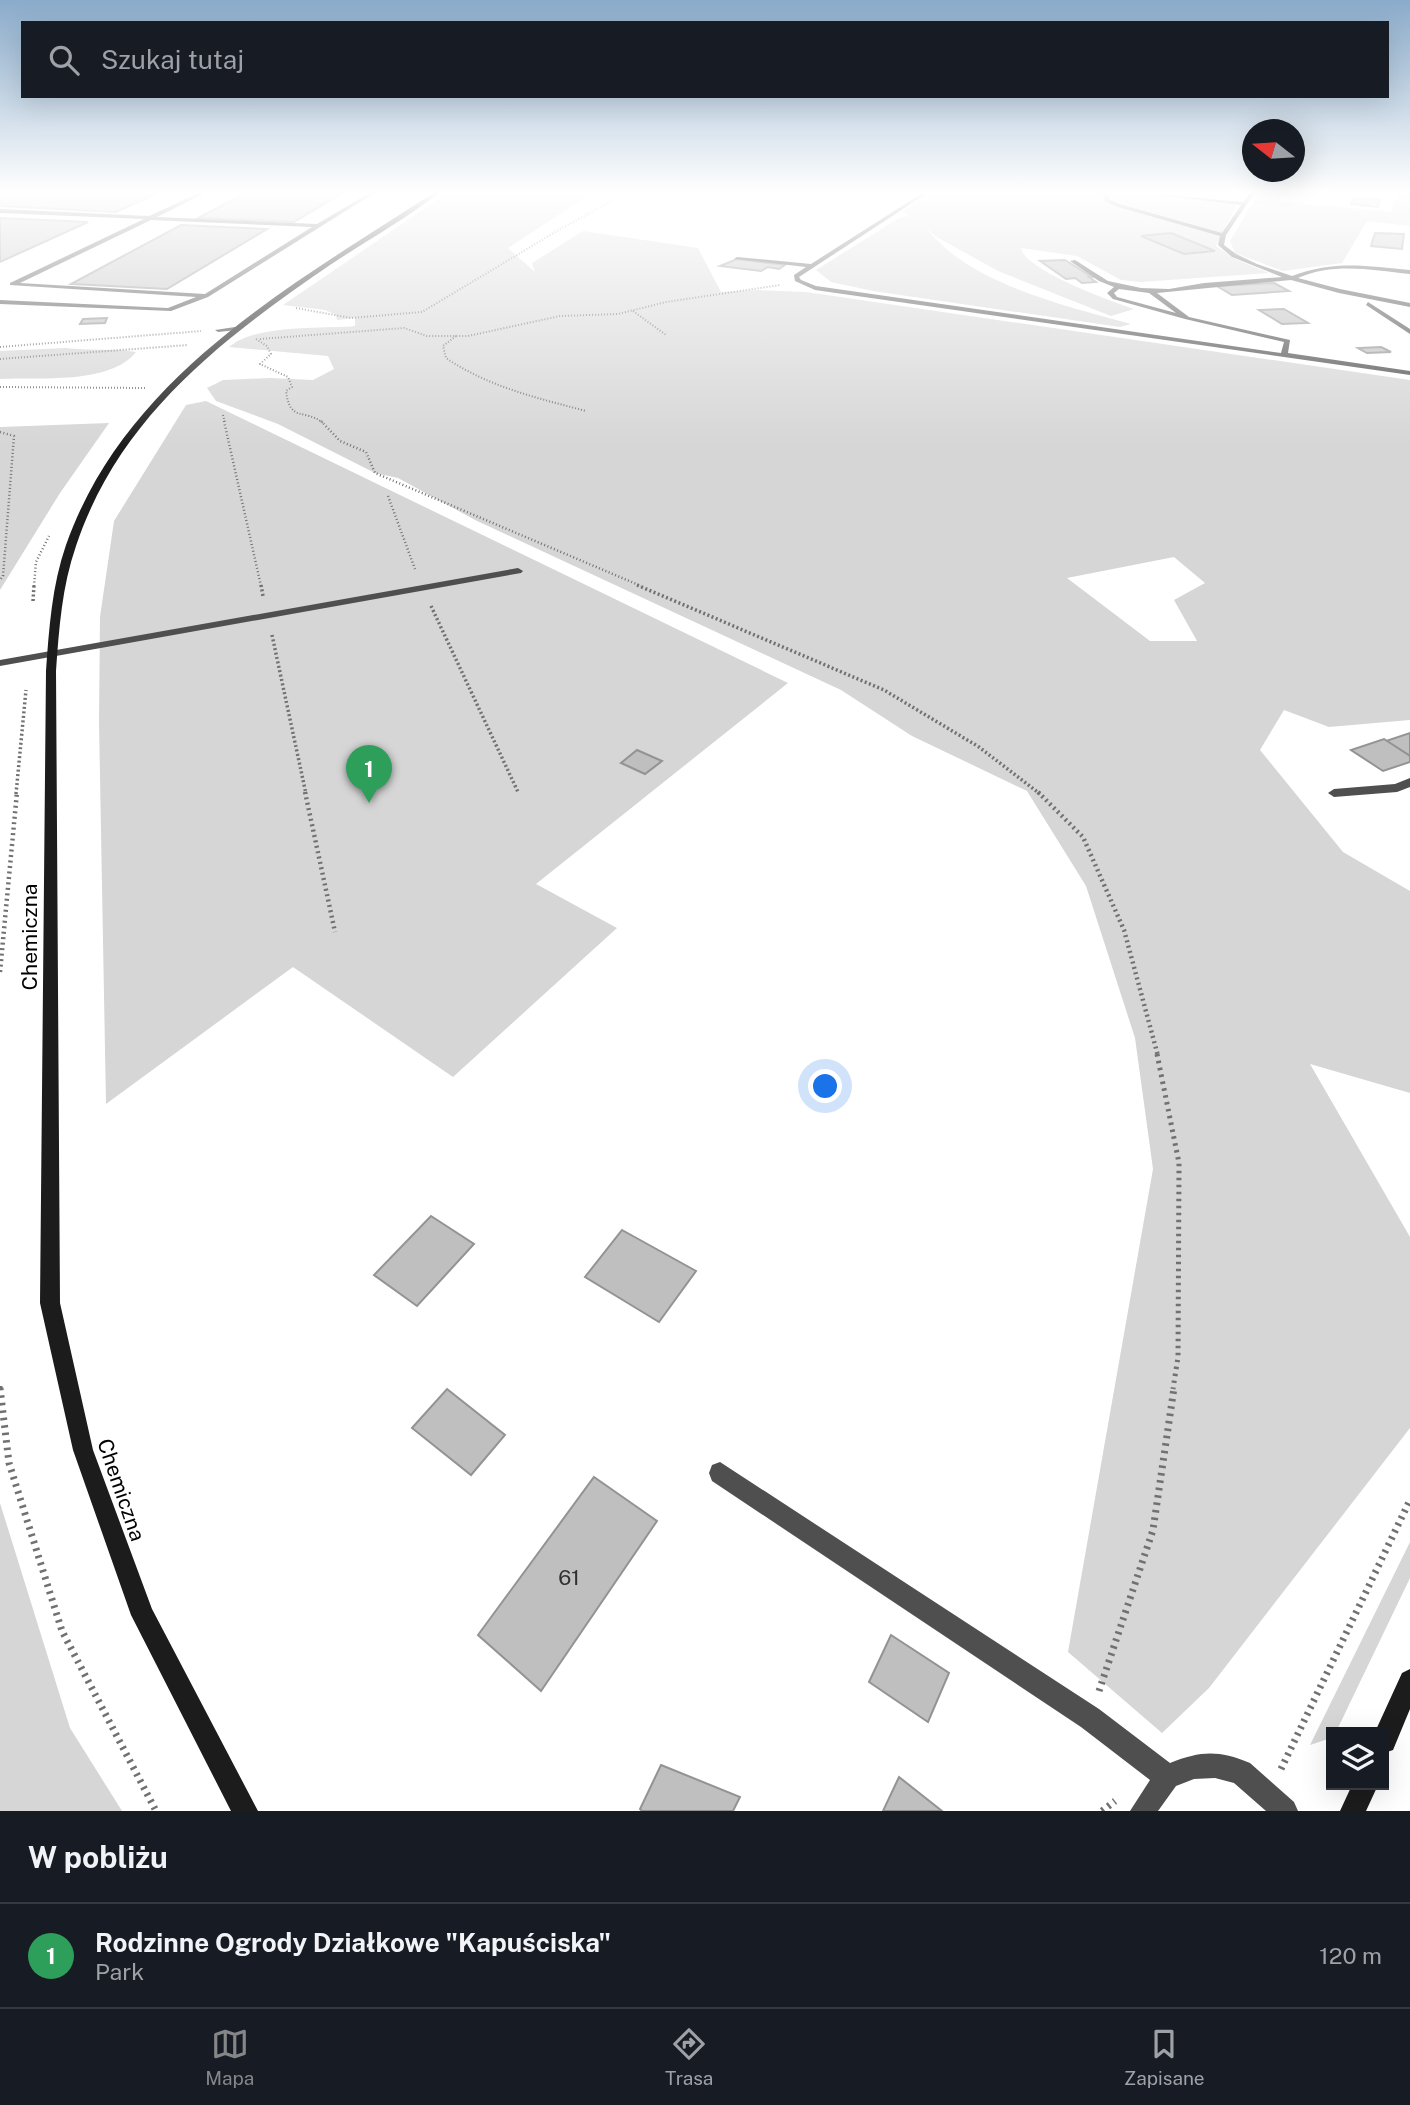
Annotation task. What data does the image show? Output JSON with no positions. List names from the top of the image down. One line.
{"streets":{"street":["Chemiczna"]},"house_numbers":["61"],"north":"left","page":{"search":"Szukaj tutaj","pins":"1","heading":"W pobliżu","list":[{"mark":"1","name":"Rodzinne Ogrody Działkowe \"Kapuściska\"","note":"Park","value":"120 m"}],"nav":["Mapa","Trasa","Zapisane"]}}
